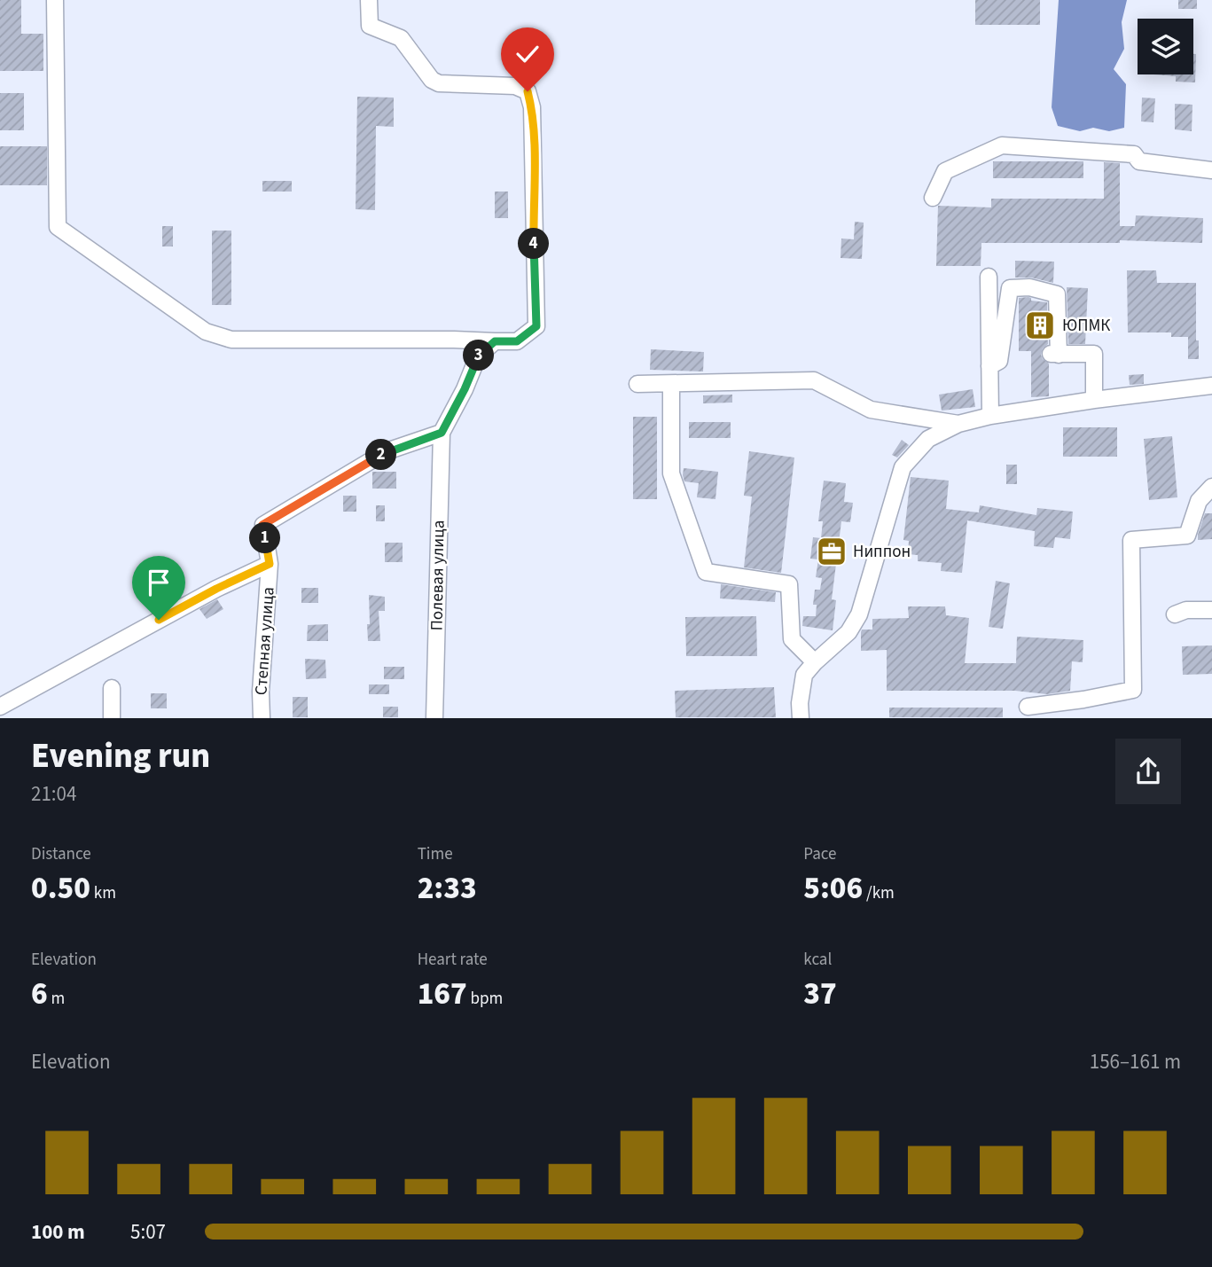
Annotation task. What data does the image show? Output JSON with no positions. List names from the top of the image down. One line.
{"streets":{"street":["Полевая улица","Степная улица"]},"crossings":[["Полевая улица","Степная улица"]],"places":{"building":["ЮПМК"],"office":["Ниппон"]},"page":{"pins":["4","3","2","1"],"heading":["Evening run","21:04"],"stats":[["Distance","0.50 km"],["Time","2:33"],["Pace","5:06 /km"],["Elevation","6 m"],["Heart rate","167 bpm"],["kcal","37"]],"chart":["Elevation","156–161 m"],"list":[{"name":"100 m","note":"5:07"}]}}
